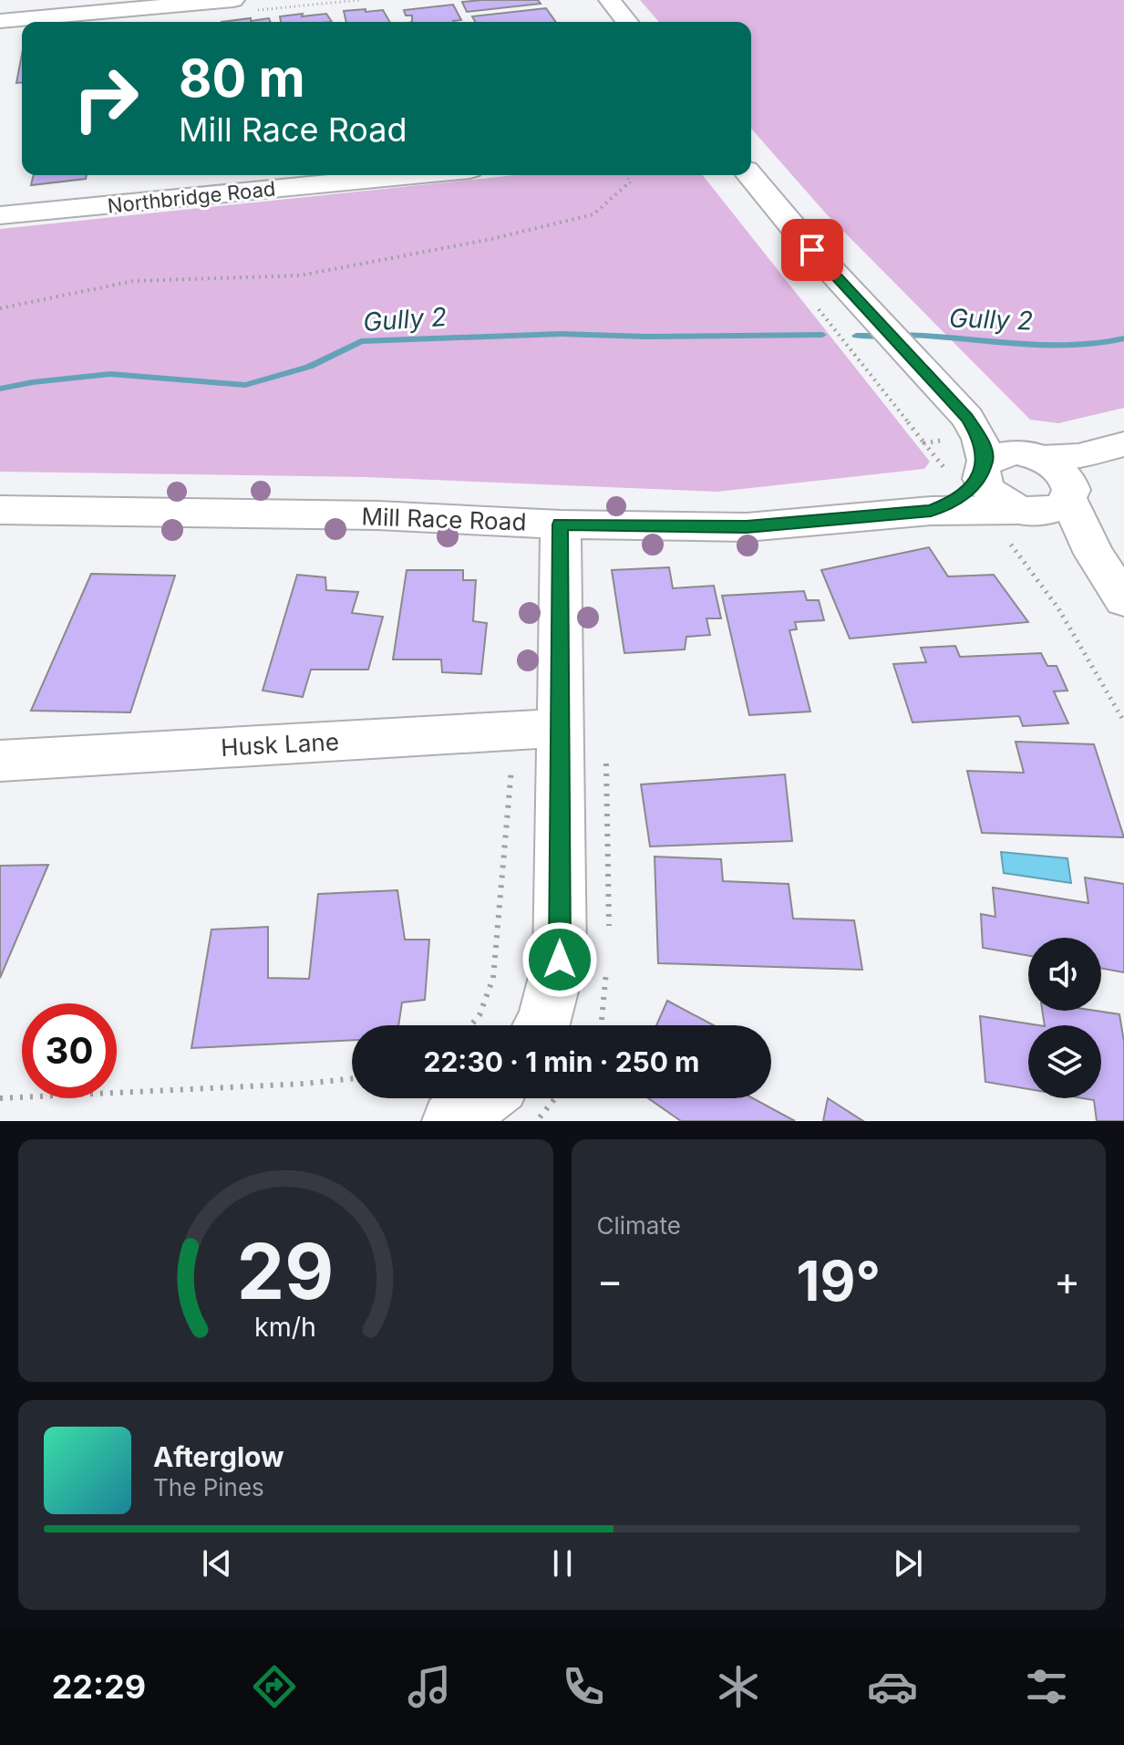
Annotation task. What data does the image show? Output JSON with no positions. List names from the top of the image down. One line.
{"streets":{"street":["Northbridge Road","Mill Race Road","Husk Lane"]},"water":["Gully 2"],"page":{"turn":["80 m","Mill Race Road"],"limit":"30","trip":"22:30 · 1 min · 250 m","tile":"Climate","heat":["−","19°","+"],"song":["Afterglow","The Pines"],"tabs":"22:29","gauge":["29","km/h"]}}
